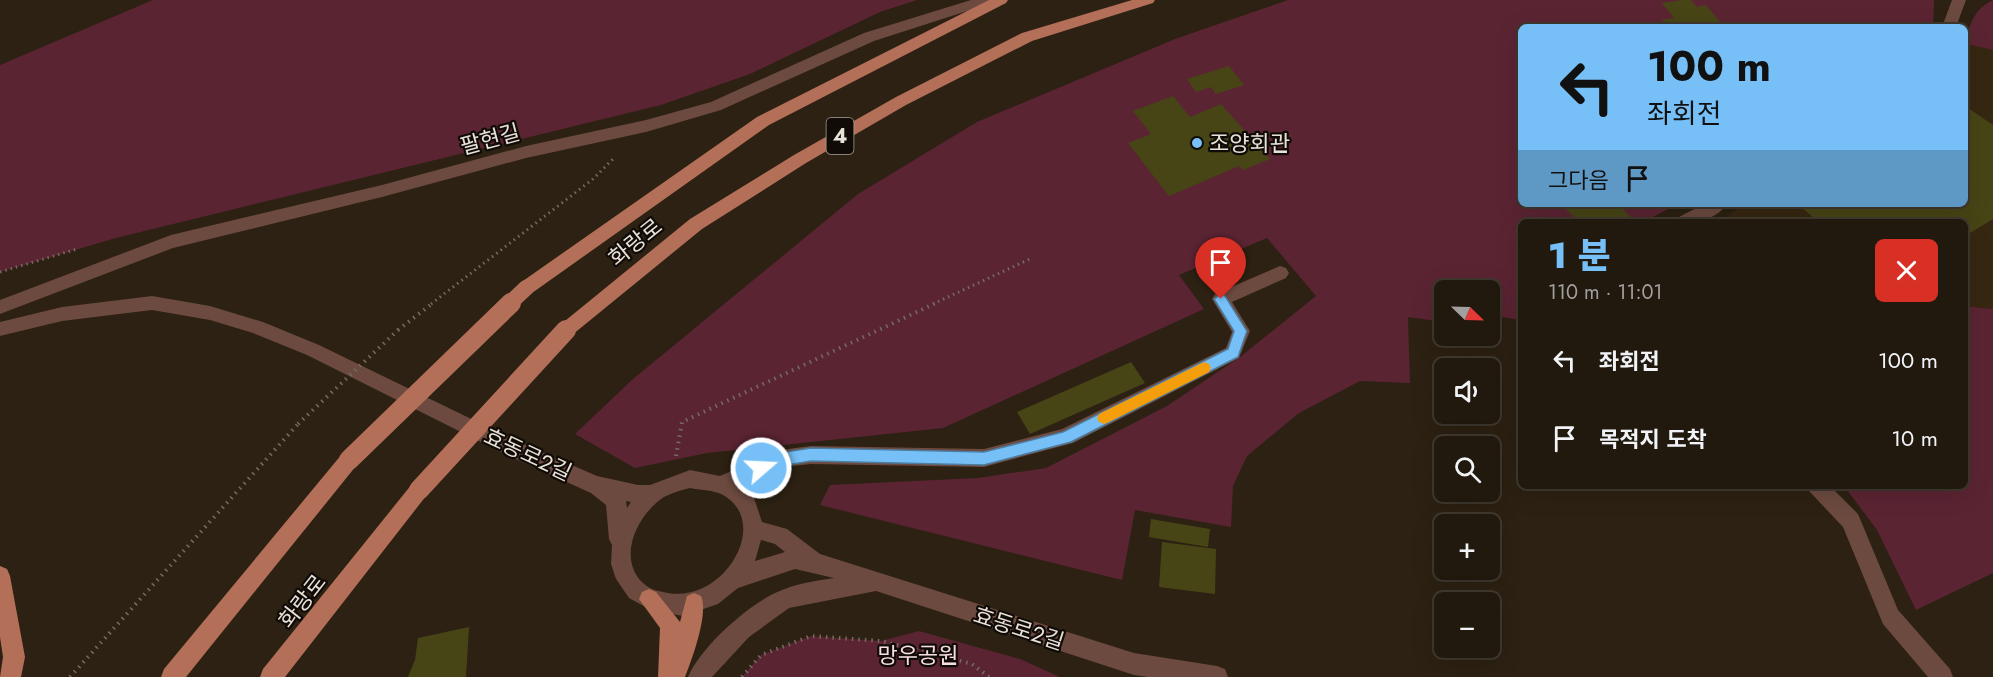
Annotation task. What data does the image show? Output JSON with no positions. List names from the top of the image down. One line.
{"streets":{"main road":["4","화랑로"],"street":["팔현길","효동로2길"]},"parks":["망우공원"],"places":["조양회관"],"north":"bottom right","page":{"turn":["100 m","좌회전"],"then":"그다음","heading":["1 분","110 m · 11:01"],"map_buttons":["+","−"],"list":[{"name":"좌회전","value":"100 m"},{"name":"목적지 도착","value":"10 m"}]}}
